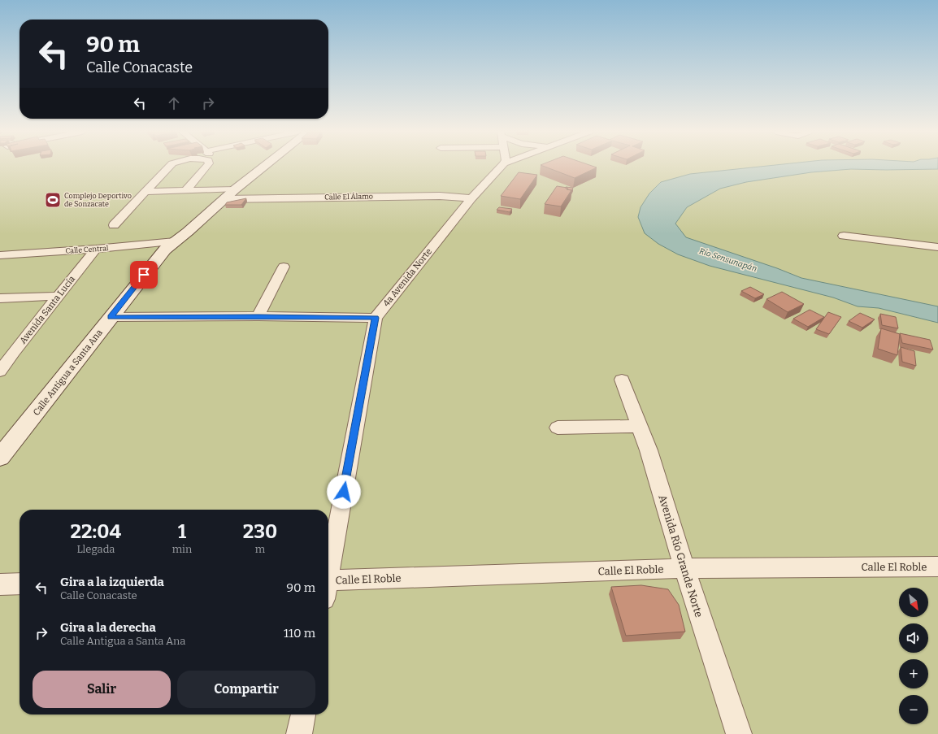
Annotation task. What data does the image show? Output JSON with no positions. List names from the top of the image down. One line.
{"streets":{"street":["Calle El Álamo","Calle Central","4a Avenida Norte","Avenida Santa Lucía","Calle Antigua a Santa Ana","Avenida Río Grande Norte","Calle El Roble"]},"crossings":[["Calle El Álamo","4a Avenida Norte"],["Calle El Álamo","Calle Antigua a Santa Ana"],["Calle Central","Avenida Santa Lucía"],["Calle Central","Calle Antigua a Santa Ana"],["Avenida Río Grande Norte","Calle El Roble"]],"water":["Río Sensunapán"],"places":{"sports":["Complejo Deportivo de Sonzacate"]},"north":"bottom right","page":{"turn":["90 m","Calle Conacaste"],"eta":["22:04","Llegada","1","min","230","m"],"list":[{"name":"Gira a la izquierda","note":"Calle Conacaste","value":"90 m"},{"name":"Gira a la derecha","note":"Calle Antigua a Santa Ana","value":"110 m"}],"map_buttons":["+","−"],"buttons":["Salir","Compartir"]}}
